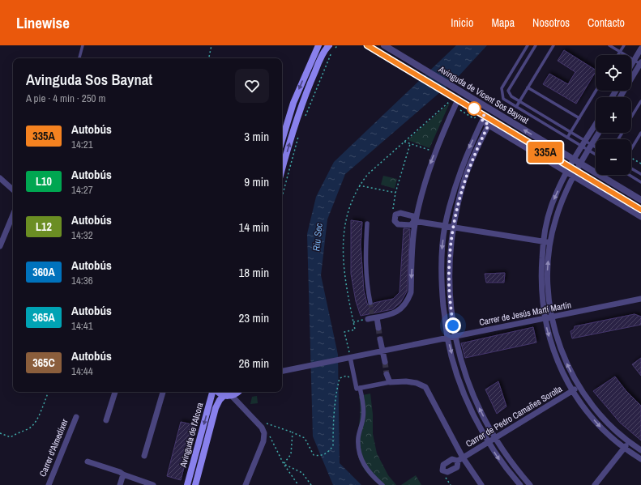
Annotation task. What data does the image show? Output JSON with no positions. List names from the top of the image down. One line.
{"streets":{"main road":["Avinguda de l'Alcora"],"street":["Avinguda de Vicent Sos Baynat","Carrer de Jesús Martí Martín","Carrer de Pedro Camañes Sorolla","Carrer d'Almedíxer"]},"water":["Riu Sec"],"lines":["bus line 335A"],"page":{"header":"Linewise","nav":["Inicio","Mapa","Nosotros","Contacto"],"on_map":"335A","map_buttons":["+","−"],"heading":["Avinguda Sos Baynat","A pie · 4 min · 250 m"],"list":[{"mark":"335A","name":"Autobús","note":"14:21","value":"3 min"},{"mark":"L10","name":"Autobús","note":"14:27","value":"9 min"},{"mark":"L12","name":"Autobús","note":"14:32","value":"14 min"},{"mark":"360A","name":"Autobús","note":"14:36","value":"18 min"},{"mark":"365A","name":"Autobús","note":"14:41","value":"23 min"},{"mark":"365C","name":"Autobús","note":"14:44","value":"26 min"}]}}
